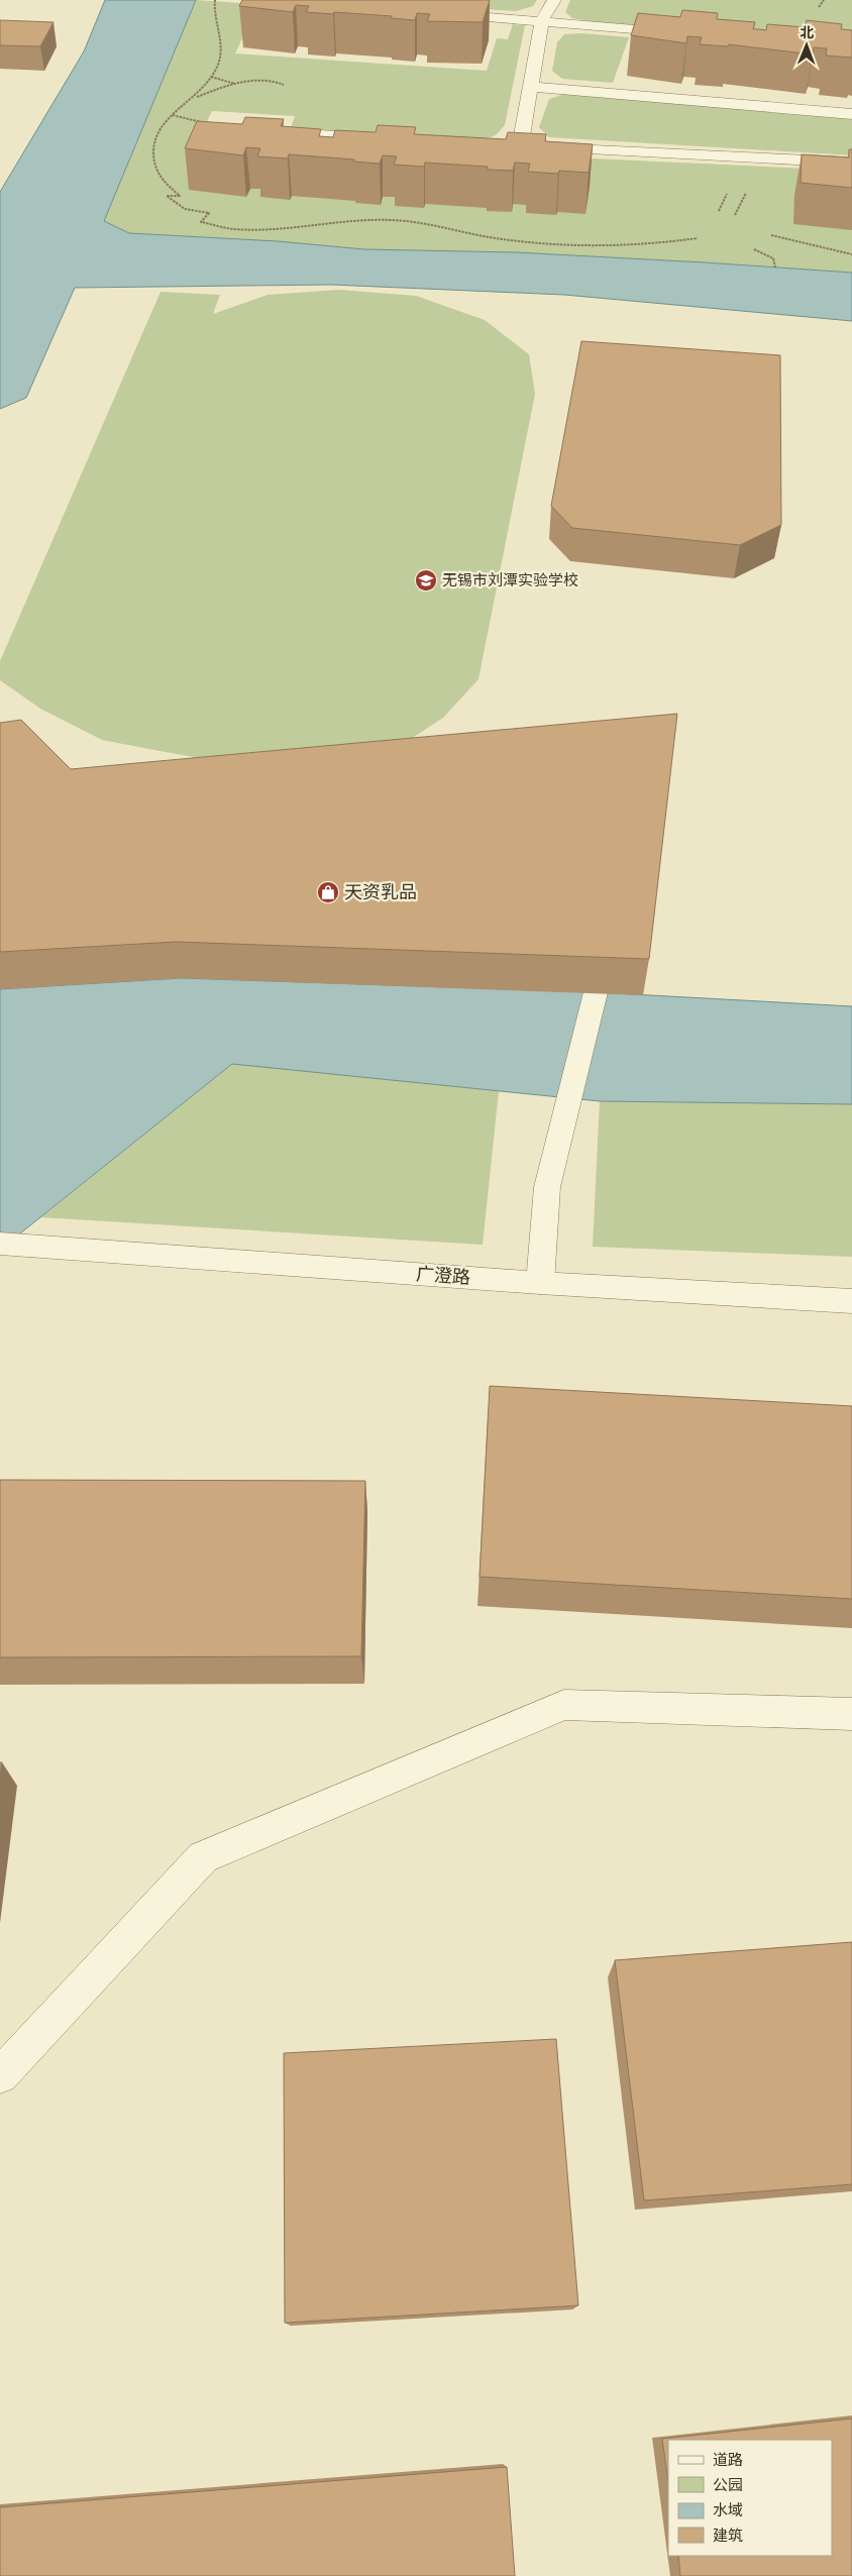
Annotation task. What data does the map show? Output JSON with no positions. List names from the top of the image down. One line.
{"streets":{"street":["广澄路"]},"places":{"school or university":["无锡市刘潭实验学校"],"shop":["天资乳品"]},"legend":["道路","公园","水域","建筑"],"north":"top"}
